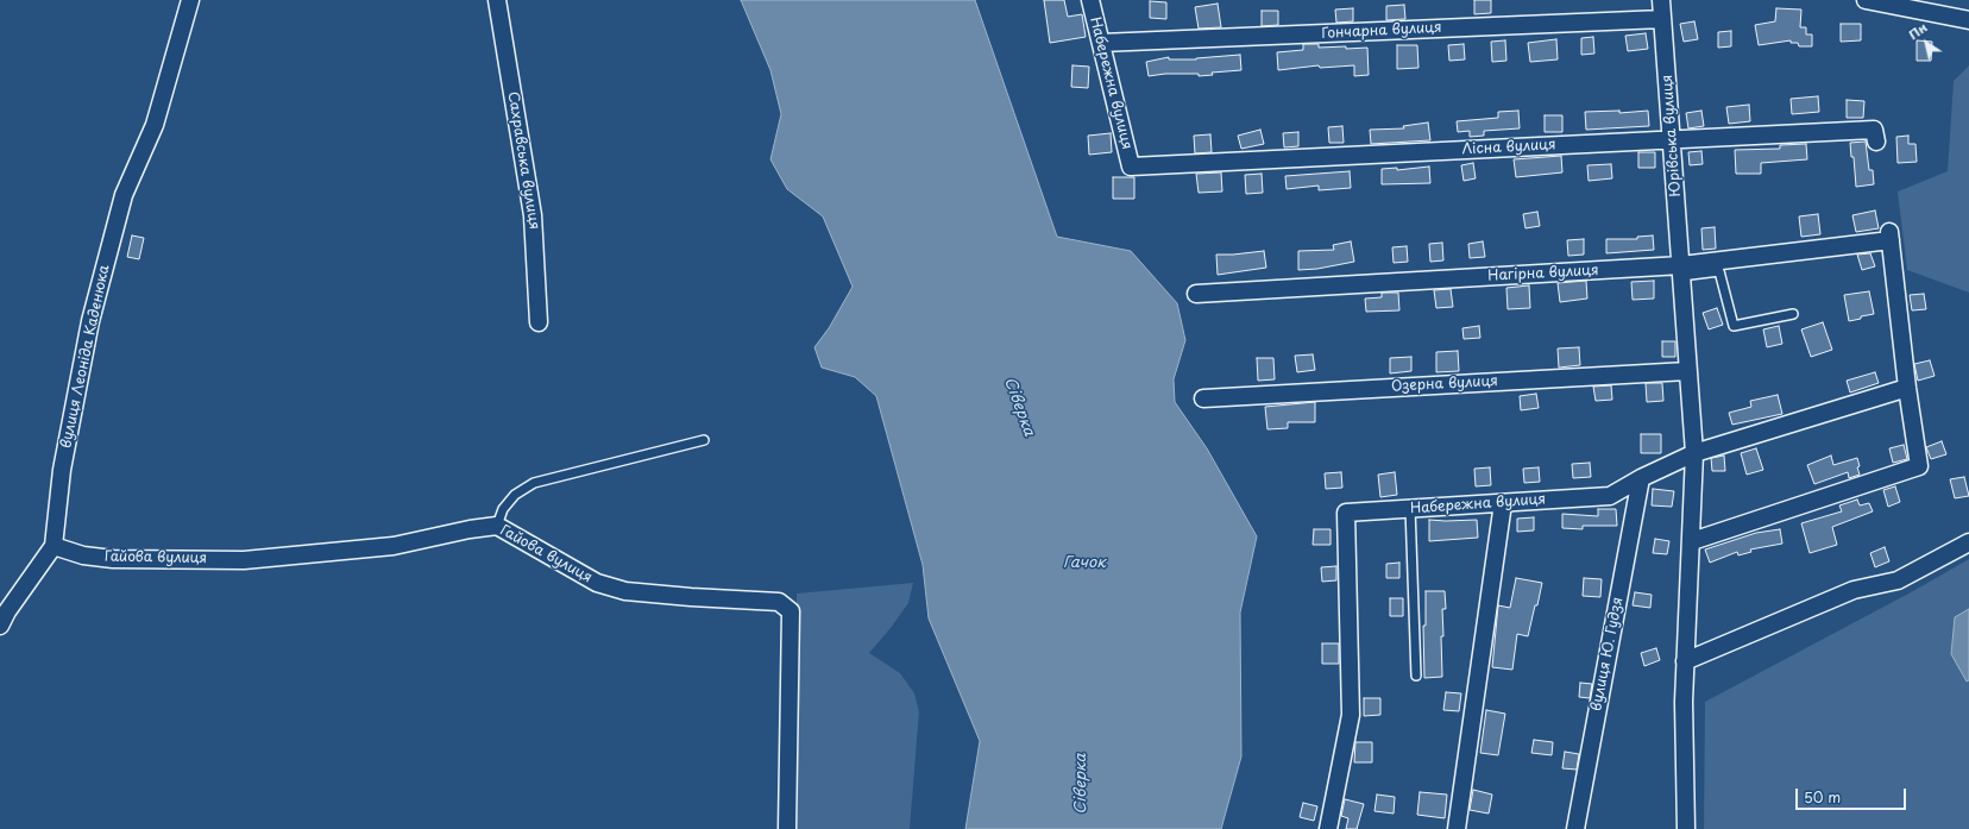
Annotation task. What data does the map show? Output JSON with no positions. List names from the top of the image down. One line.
{"streets":{"street":["Гончарна вулиця","Набережна вулиця","Юрівська вулиця","Лісна вулиця","Сахравська вулиця","Нагірна вулиця","вулиця Леоніда Каденюка","Озерна вулиця","Гайова вулиця","вулиця Ю. Гудзя"]},"crossings":[["Гончарна вулиця","Набережна вулиця"],["Гончарна вулиця","Юрівська вулиця"],["Набережна вулиця","Юрівська вулиця"],["Набережна вулиця","Лісна вулиця"],["Набережна вулиця","Нагірна вулиця"],["Набережна вулиця","вулиця Ю. Гудзя"],["Юрівська вулиця","Лісна вулиця"],["Юрівська вулиця","Нагірна вулиця"],["Юрівська вулиця","Озерна вулиця"],["вулиця Леоніда Каденюка","Гайова вулиця"]],"water":["Сіверка","Гачок"],"scale_bar":"50 m","north":"top left"}
